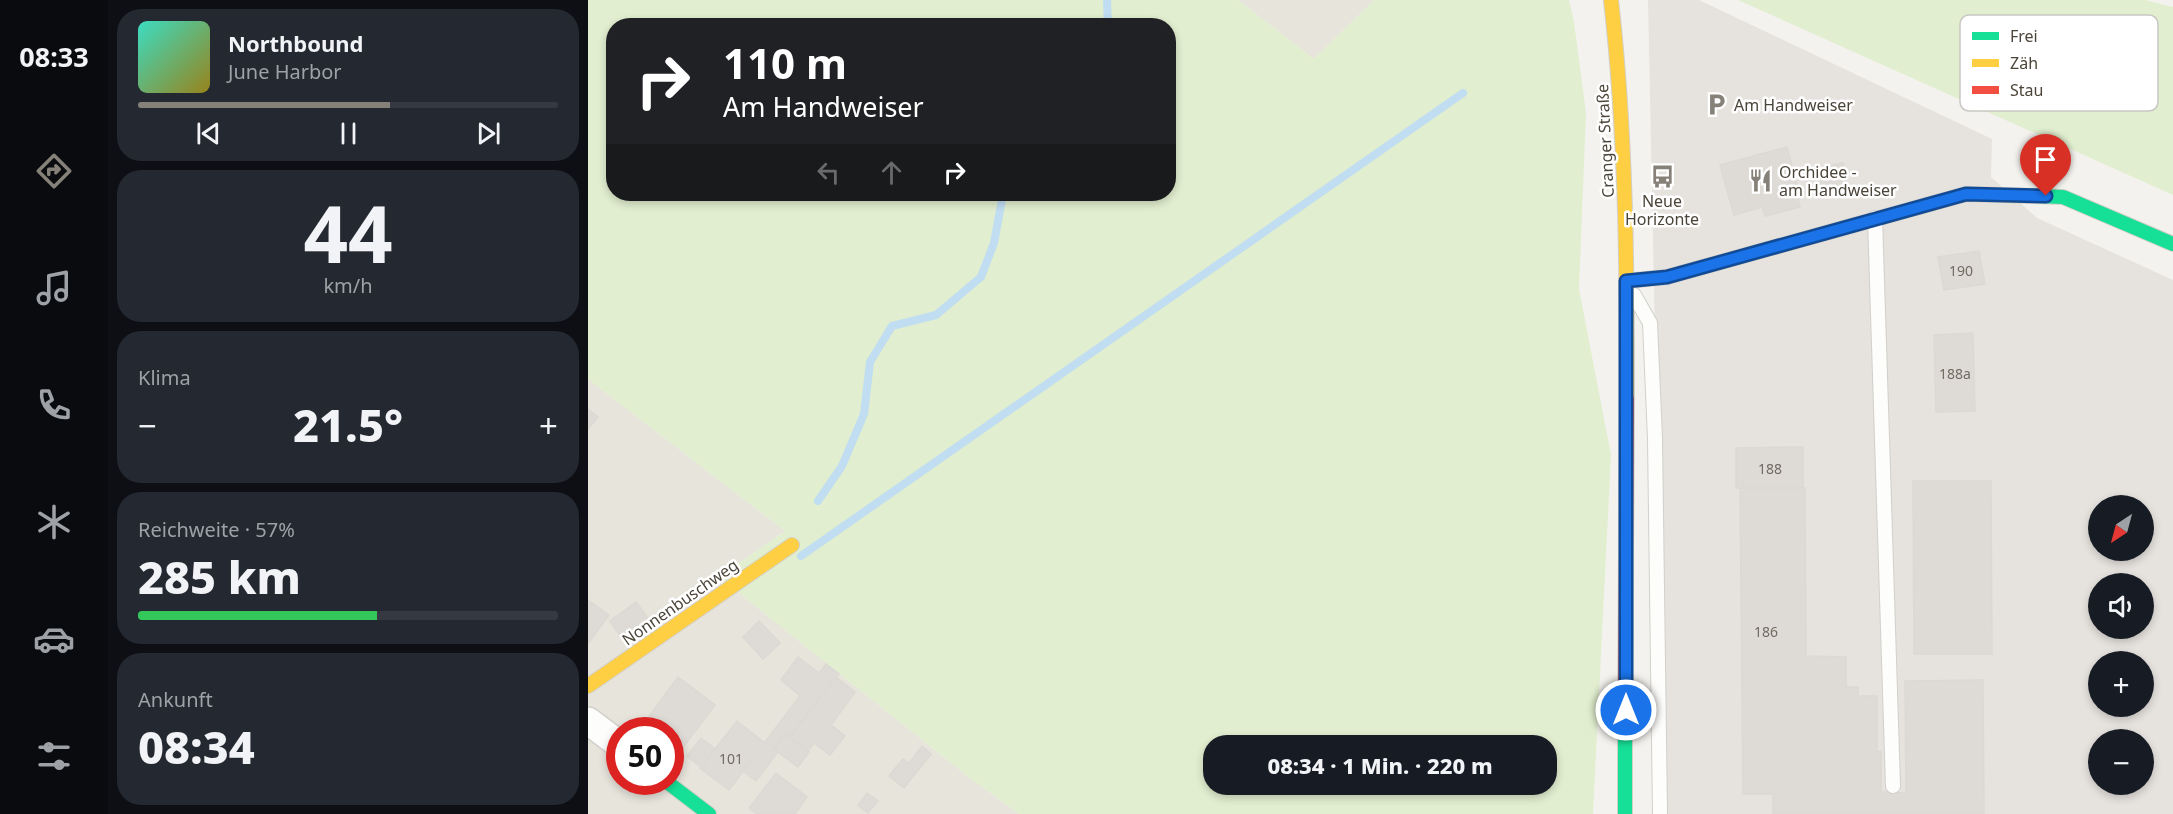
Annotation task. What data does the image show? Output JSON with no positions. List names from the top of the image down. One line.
{"streets":{"street":["Cranger Straße","Nonnenbuschweg"]},"places":{"parking":["Am Handweiser"],"bus stop":["Neue Horizonte"],"restaurant":["Orchidee - am Handweiser"]},"house_numbers":["190","188a","188","186","101"],"legend":["Frei","Zäh","Stau"],"north":"bottom left","page":{"tabs":"08:33","turn":["110 m","Am Handweiser"],"song":["Northbound","June Harbor"],"tile":[["44","km/h"],"Klima",["Reichweite · 57%","285 km"],["Ankunft","08:34"]],"heat":["−","21.5°","+"],"map_buttons":["+","−"],"limit":"50","trip":"08:34 · 1 Min. · 220 m"}}
